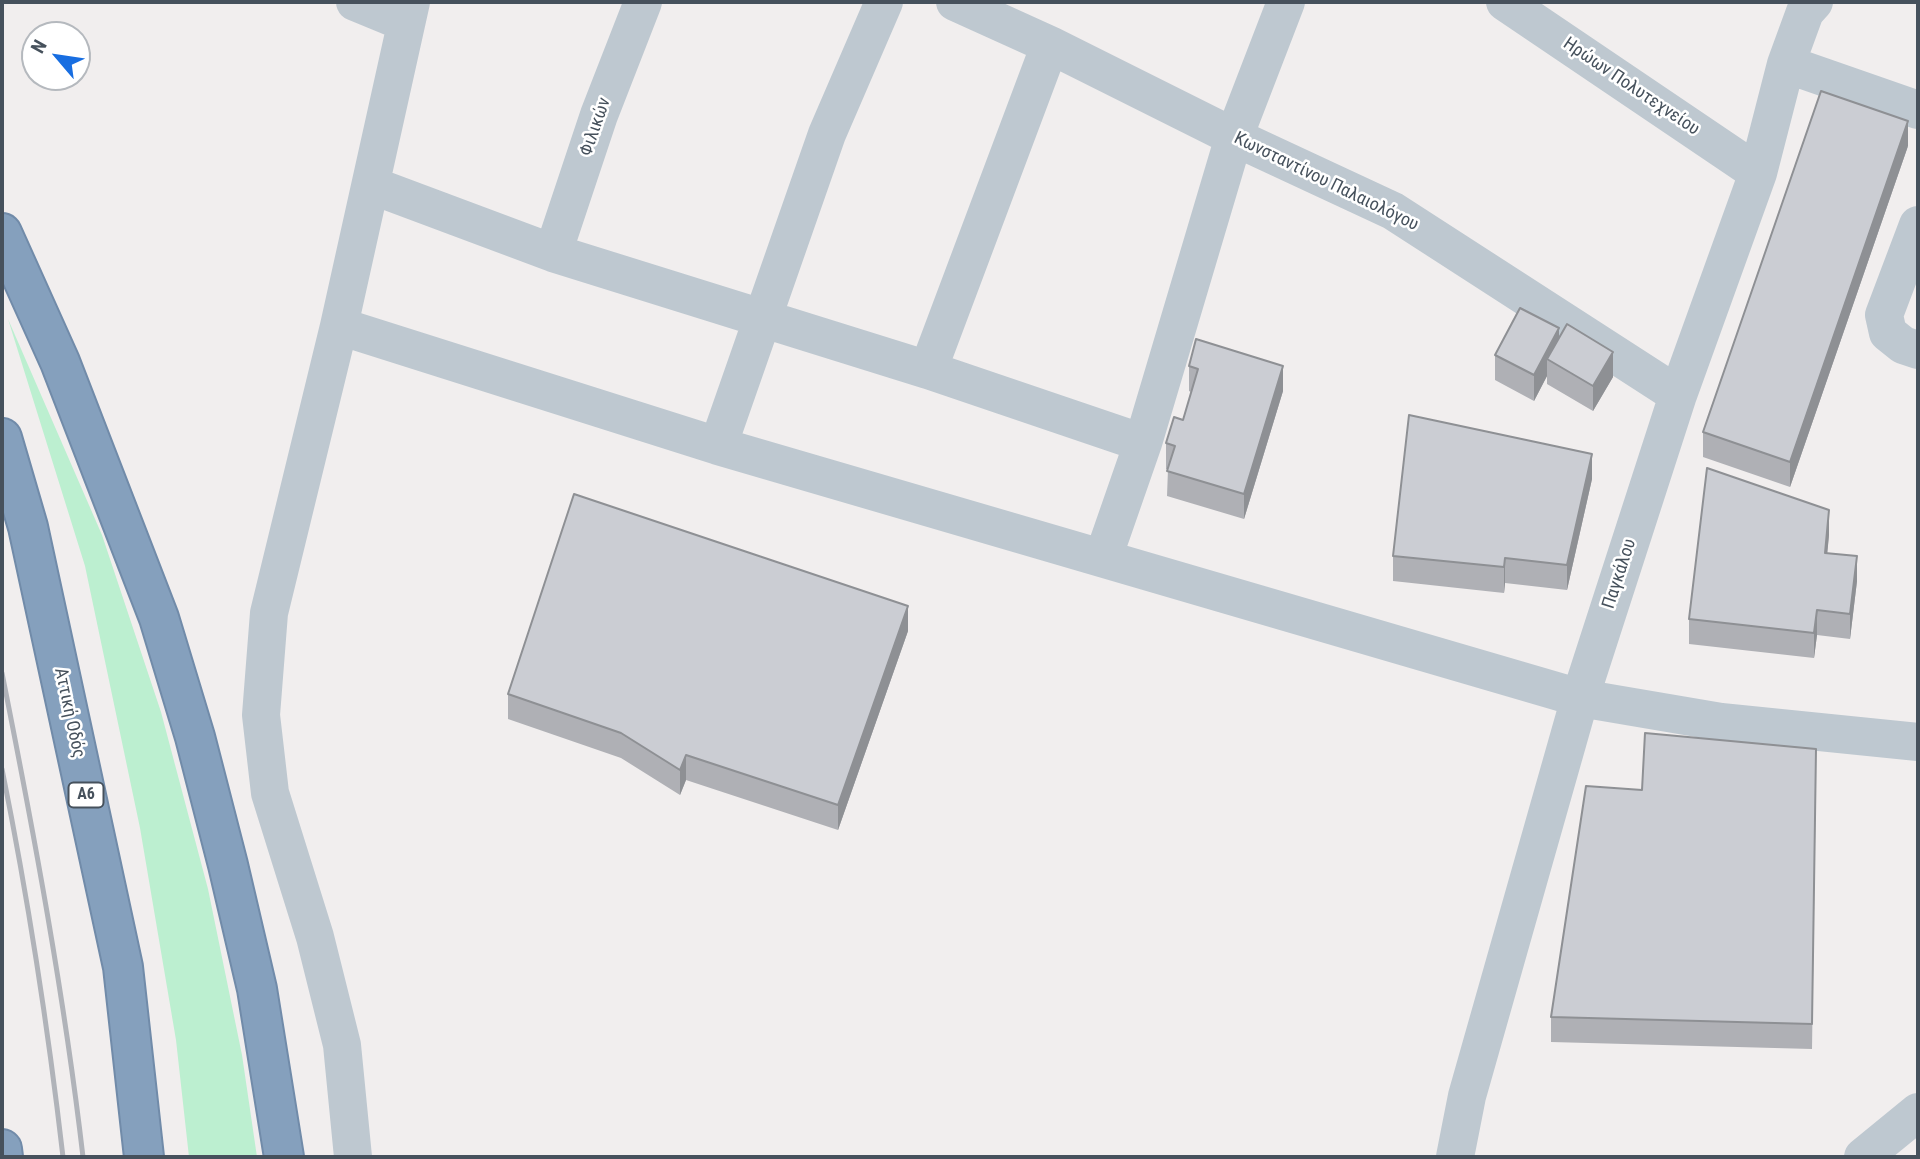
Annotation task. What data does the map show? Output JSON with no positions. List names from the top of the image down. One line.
{"streets":{"highway":["Αττική Οδός","Α6"],"street":["Ηρώων Πολυτεχνείου","Φιλικών","Κωνσταντίνου Παλαιολόγου","Παγκάλου"]},"crossings":[["Ηρώων Πολυτεχνείου","Παγκάλου"],["Κωνσταντίνου Παλαιολόγου","Παγκάλου"]],"north":"top left"}
